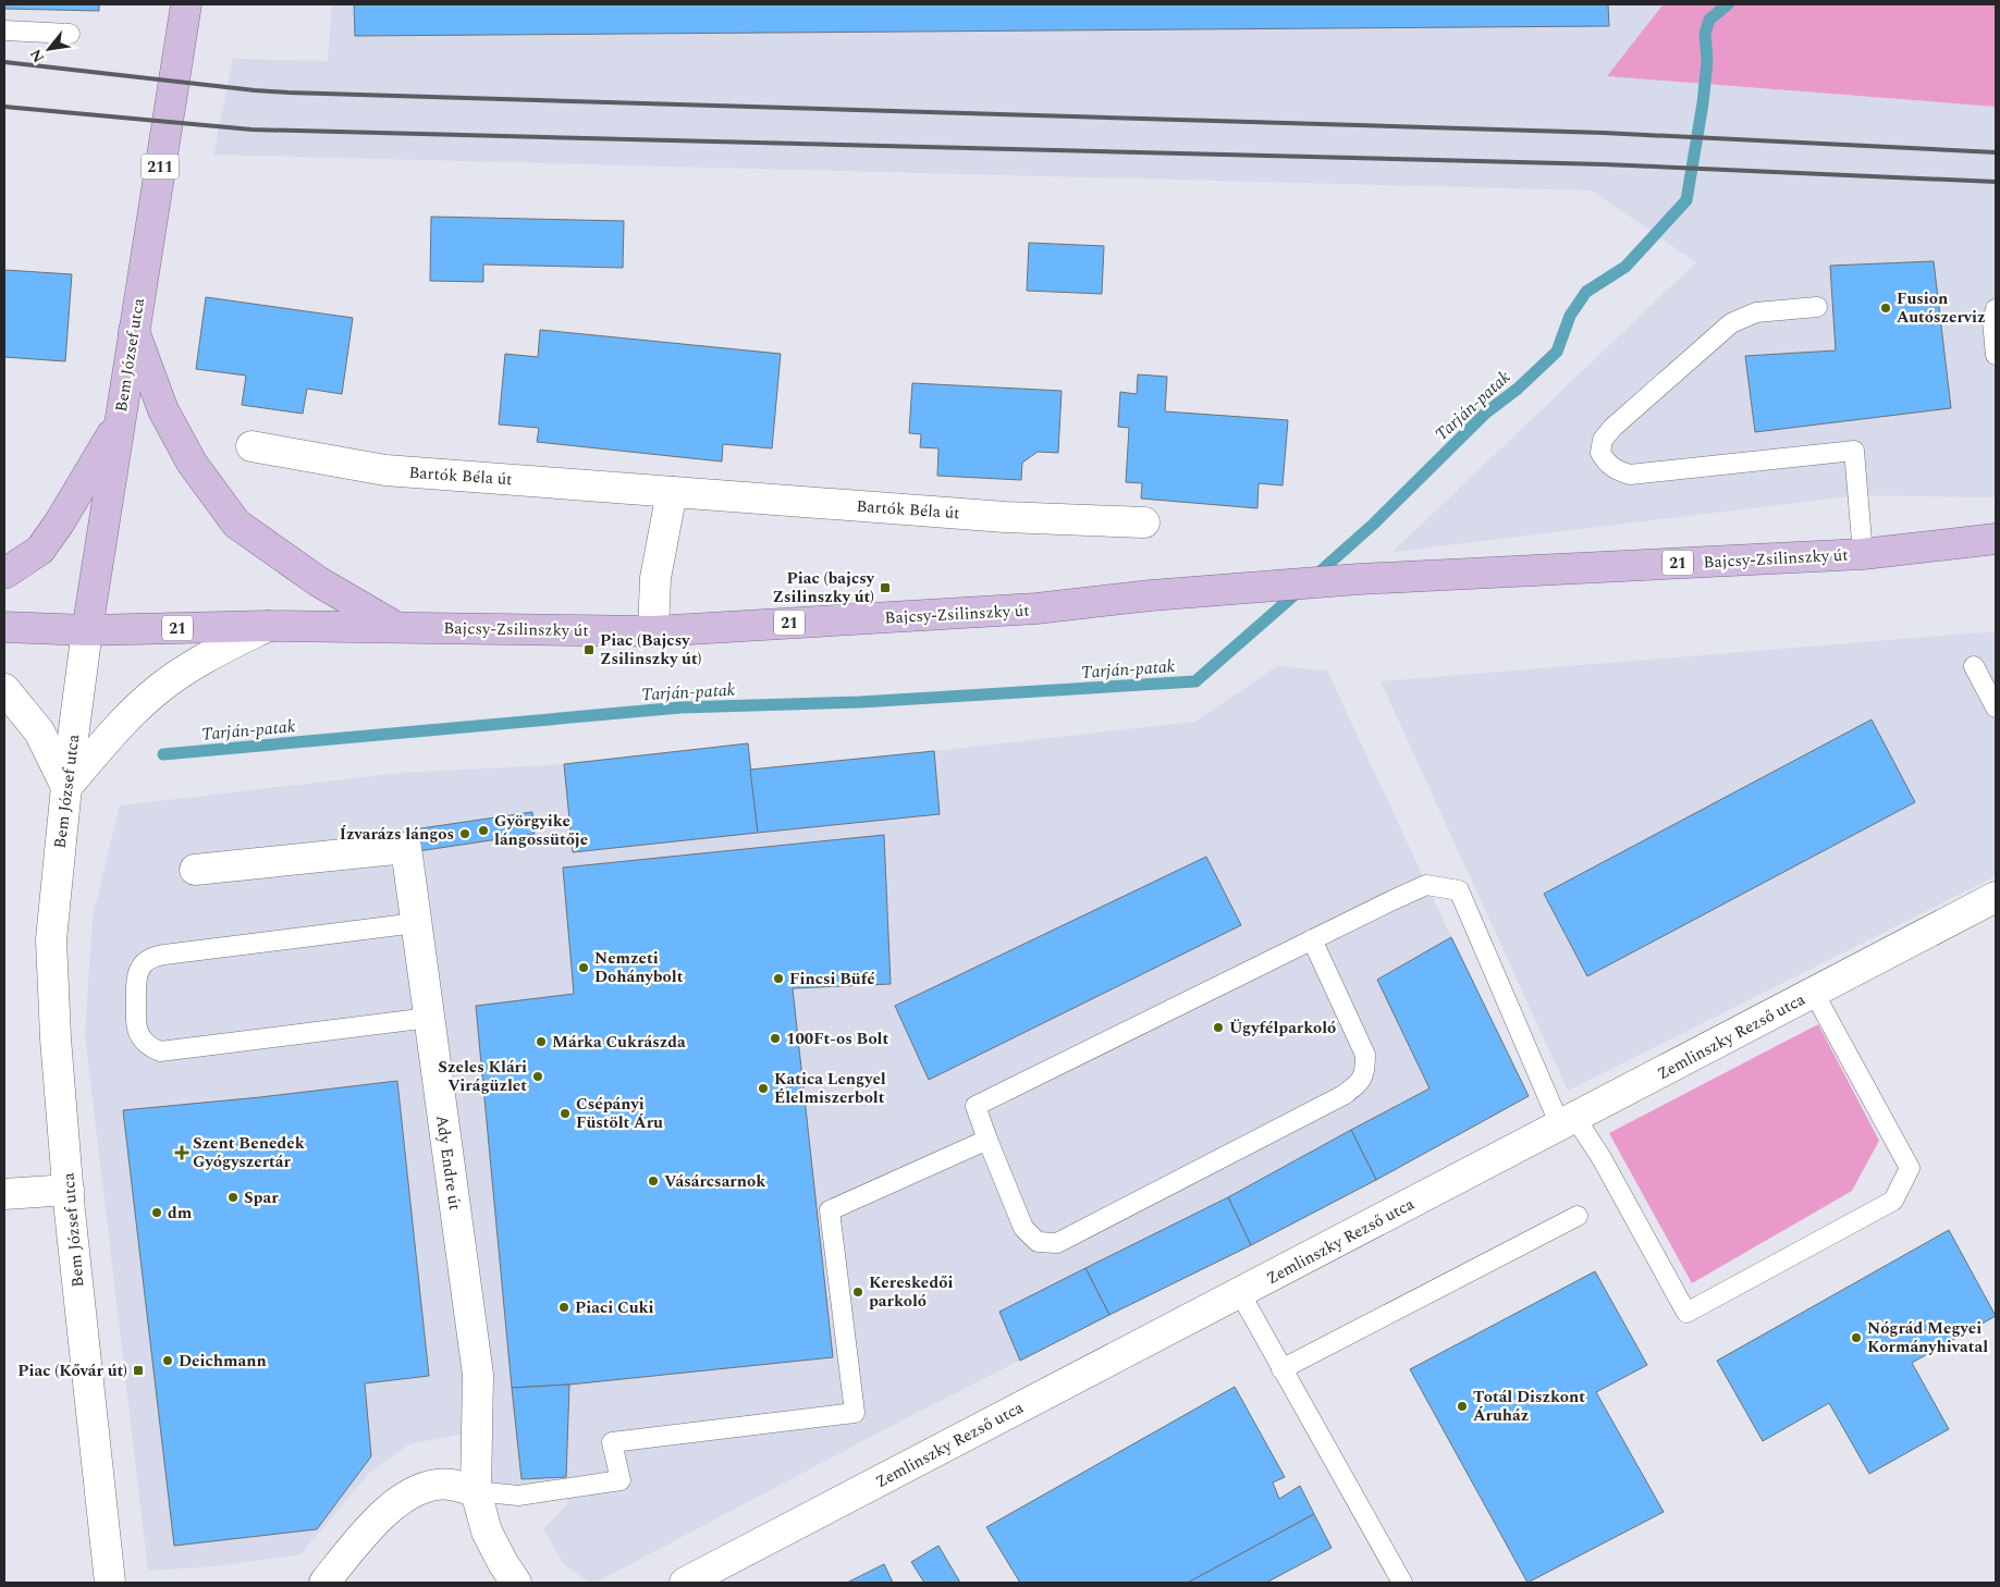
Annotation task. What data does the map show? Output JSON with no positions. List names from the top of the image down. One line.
{"streets":{"main road":["211","Bem József utca","Bajcsy-Zsilinszky út","21"],"street":["Bartók Béla út","Zemlinszky Rezső utca","Ady Endre út"]},"crossings":[["Bem József utca","Bajcsy-Zsilinszky út"]],"water":["Tarján-patak"],"places":{"other":["Fusion Autószerviz","Györgyike lángossütője","Ízvarázs lángos","Nemzeti Dohánybolt","Fincsi Büfé","Ügyfélparkoló","100Ft-os Bolt","Márka Cukrászda","Szeles Klári Virágüzlet","Katica Lengyel Élelmiszerbolt","Csépányi Füstölt Áru","Vásárcsarnok","Spar","dm","Kereskedői parkoló","Piaci Cuki","Nógrád Megyei Kormányhivatal","Deichmann","Totál Diszkont Áruház"],"transit":["Piac (bajcsy Zsilinszky út)","Piac (Bajcsy Zsilinszky út)","Piac (Kővár út)"],"health":["Szent Benedek Gyógyszertár"]},"north":"bottom left"}
